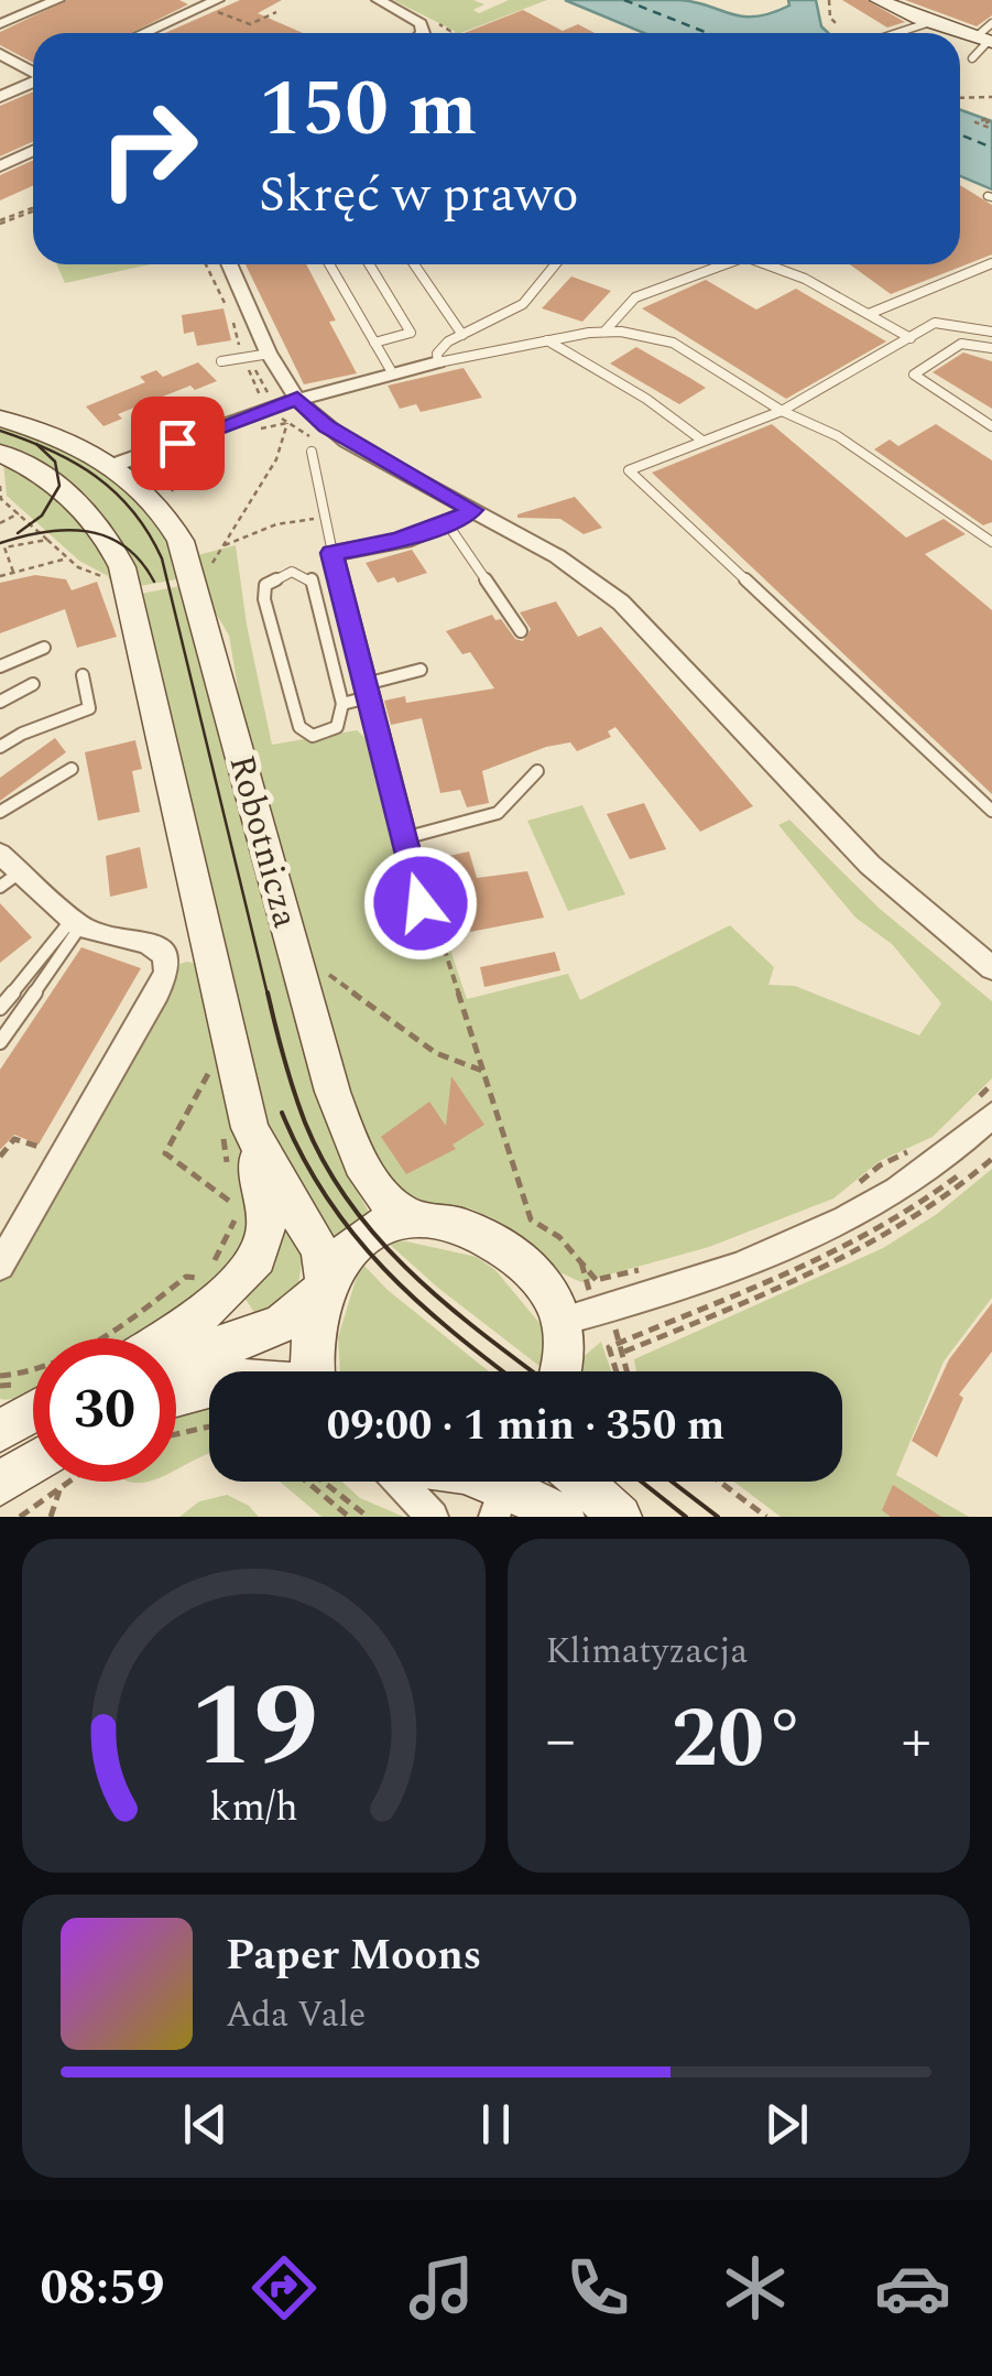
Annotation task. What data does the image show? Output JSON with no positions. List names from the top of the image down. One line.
{"streets":{"main road":["Robotnicza"]},"page":{"turn":["150 m","Skręć w prawo"],"limit":"30","trip":"09:00 · 1 min · 350 m","tile":"Klimatyzacja","heat":["−","20°","+"],"song":["Paper Moons","Ada Vale"],"tabs":"08:59","gauge":["19","km/h"]}}
